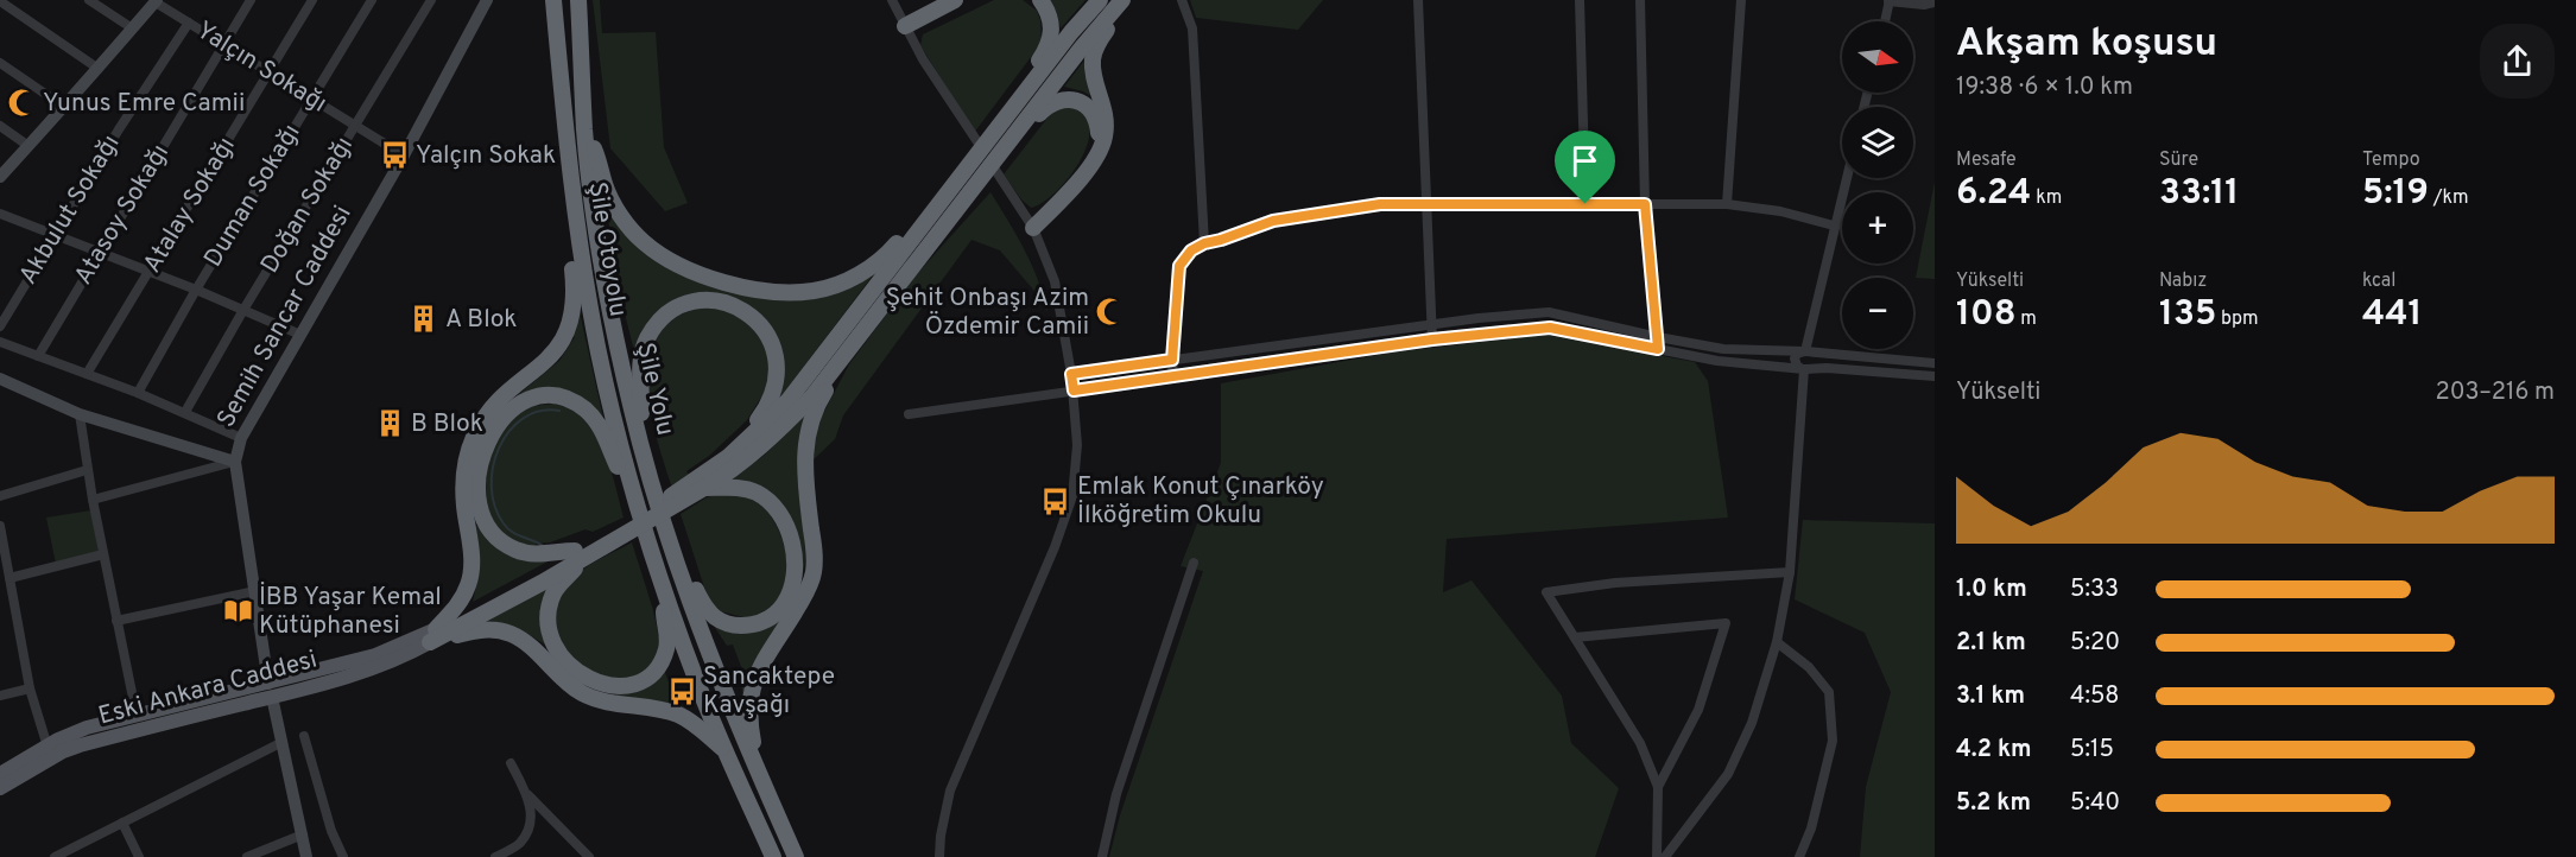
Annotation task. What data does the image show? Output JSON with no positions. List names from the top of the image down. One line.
{"streets":{"highway":["Şile Otoyolu","Şile Yolu"],"main road":["Eski Ankara Caddesi"],"street":["Yalçın Sokağı","Duman Sokağı","Atalay Sokağı","Doğan Sokağı","Akbulut Sokağı","Atasoy Sokağı","Semih Sancar Caddesi"]},"crossings":[["Yalçın Sokağı","Duman Sokağı"],["Yalçın Sokağı","Atalay Sokağı"],["Yalçın Sokağı","Doğan Sokağı"],["Yalçın Sokağı","Akbulut Sokağı"],["Yalçın Sokağı","Atasoy Sokağı"],["Yalçın Sokağı","Semih Sancar Caddesi"],["Semih Sancar Caddesi","Eski Ankara Caddesi"]],"places":{"mosque":["Yunus Emre Camii","Şehit Onbaşı Azim Özdemir Camii"],"bus stop":["Yalçın Sokak","Emlak Konut Çınarköy İlköğretim Okulu","Sancaktepe Kavşağı"],"building":["A Blok","B Blok"],"library":["İBB Yaşar Kemal Kütüphanesi"]},"north":"right","page":{"heading":["Akşam koşusu","19:38 · 6 × 1.0 km"],"map_buttons":["+","−"],"stats":[["Mesafe","6.24 km"],["Süre","33:11"],["Tempo","5:19 /km"],["Yükselti","108 m"],["Nabız","135 bpm"],["kcal","441"]],"chart":["Yükselti","203–216 m"],"list":[{"name":"1.0 km","note":"5:33"},{"name":"2.1 km","note":"5:20"},{"name":"3.1 km","note":"4:58"},{"name":"4.2 km","note":"5:15"},{"name":"5.2 km","note":"5:40"}]}}
